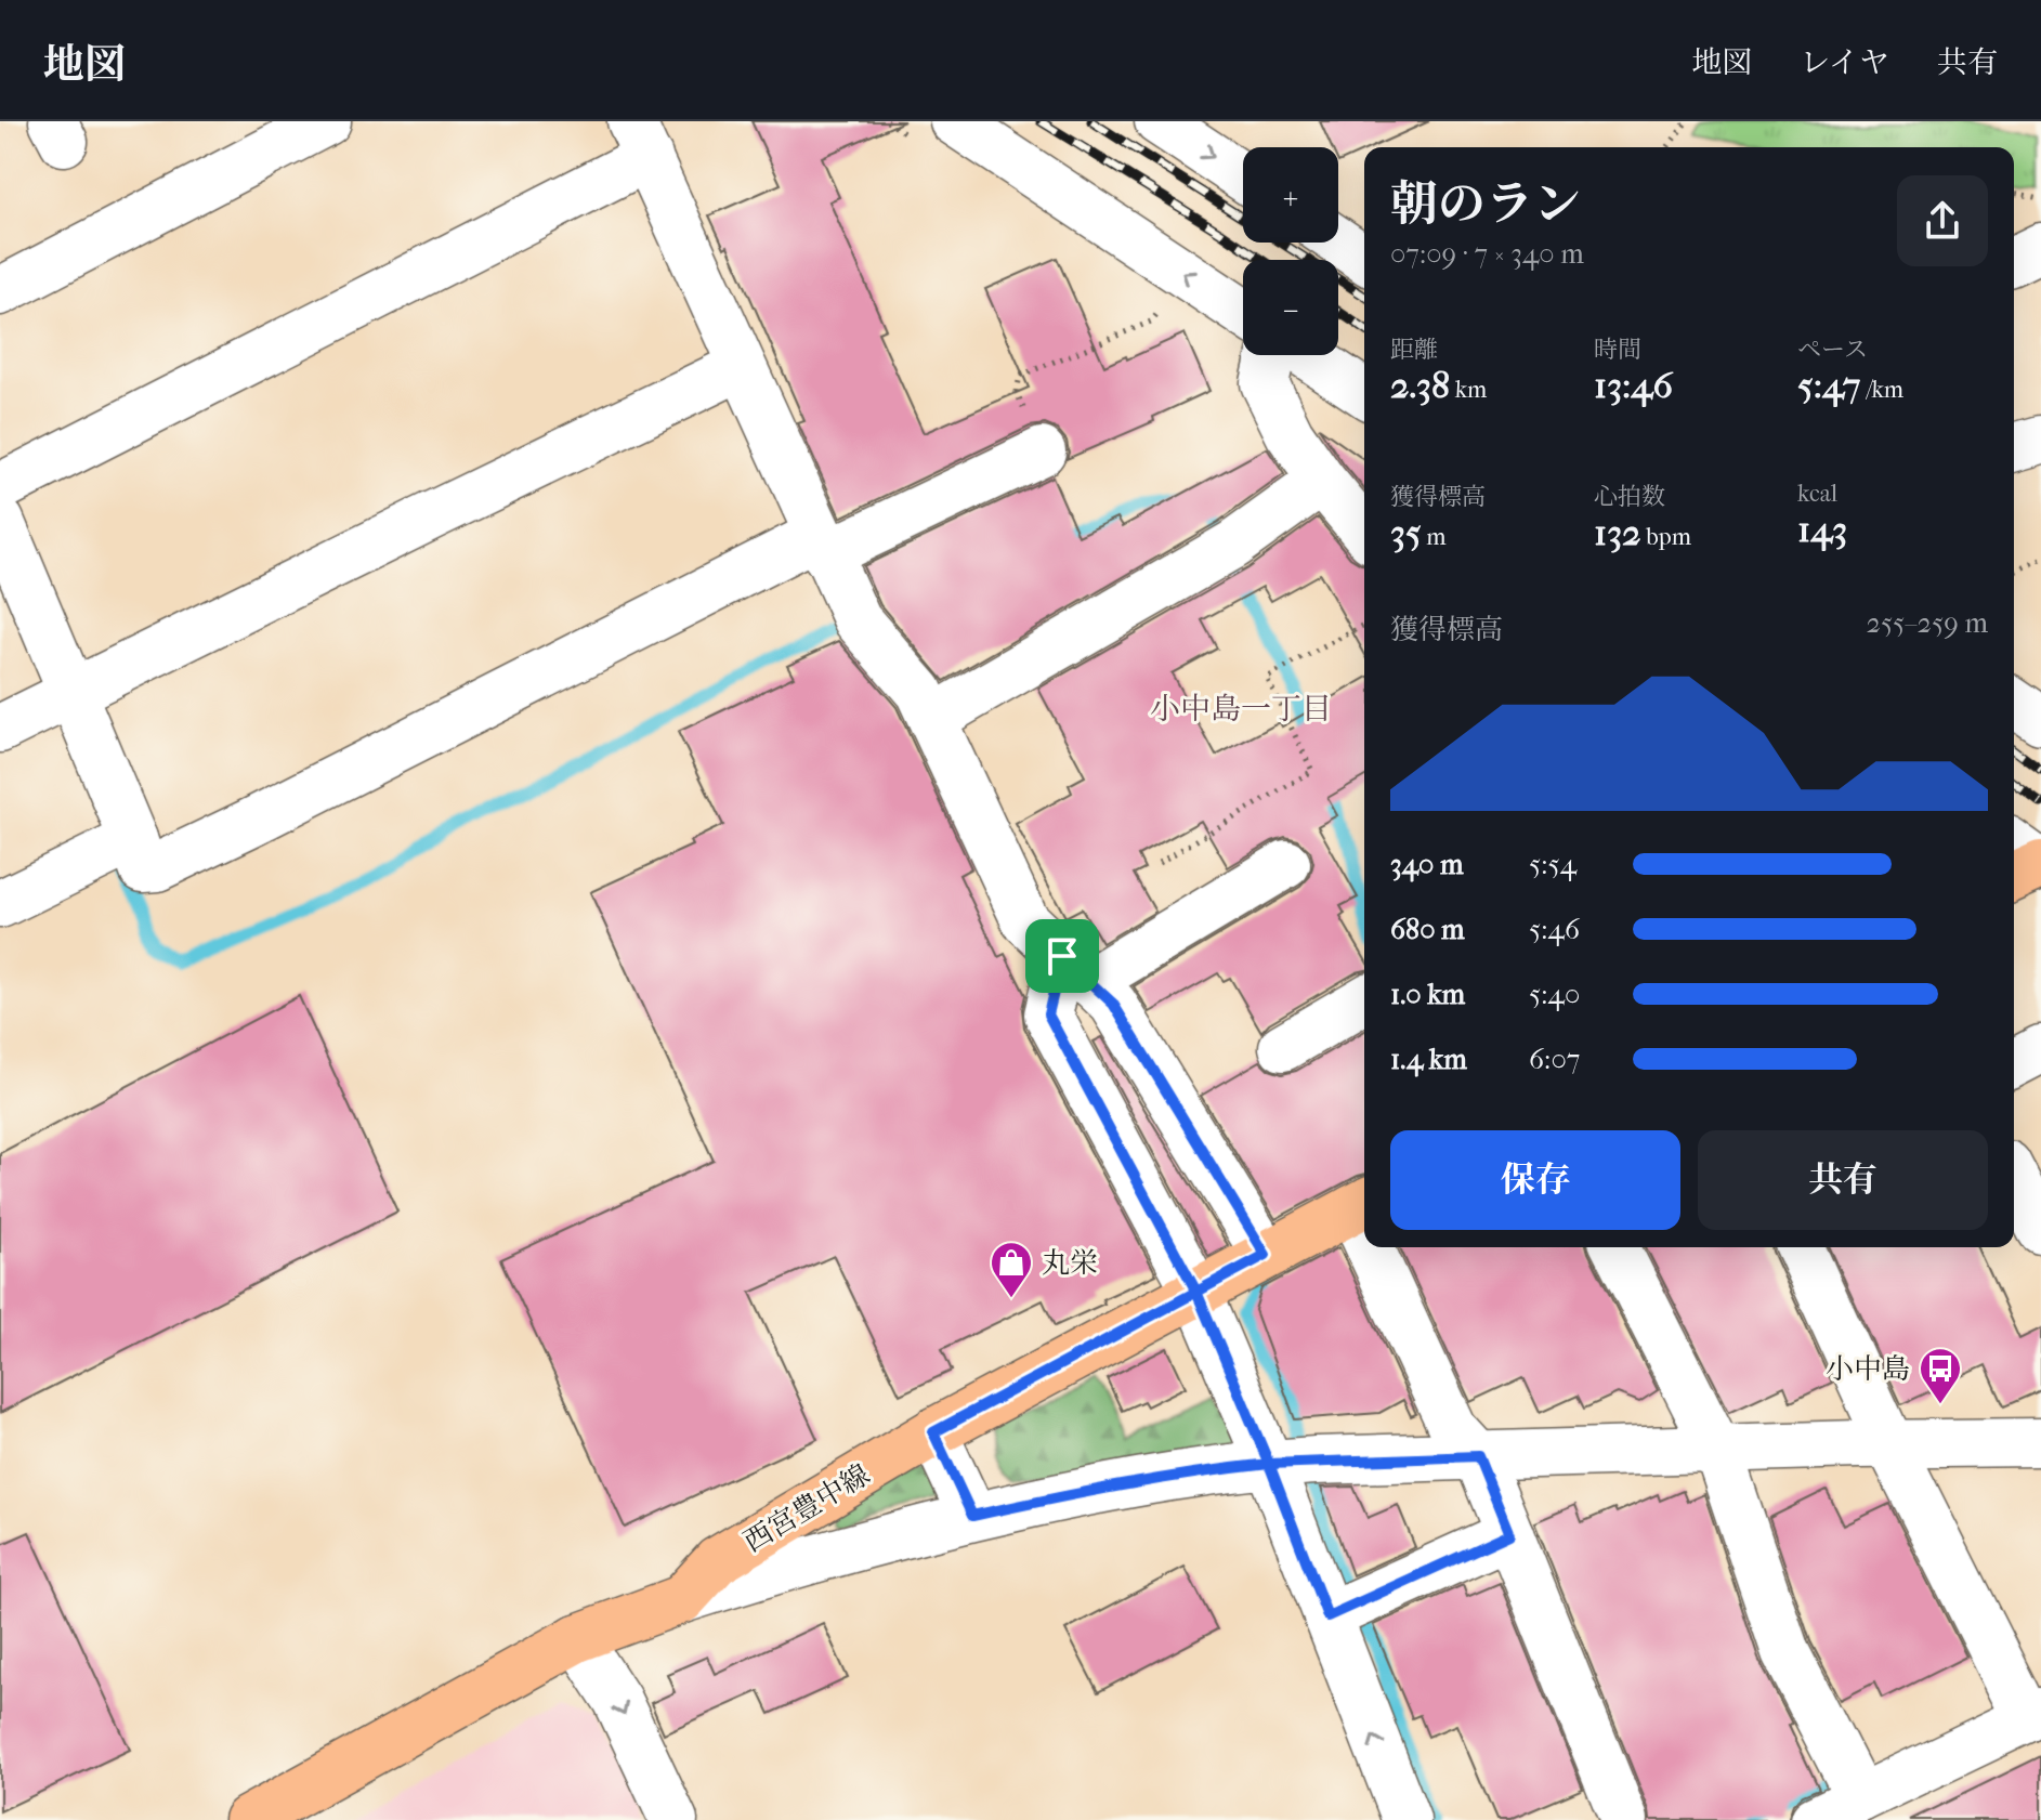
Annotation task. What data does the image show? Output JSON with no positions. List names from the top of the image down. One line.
{"streets":{"main road":["西宮豊中線"]},"districts":["小中島一丁目"],"places":{"shop":["丸栄"],"bus stop":["小中島"]},"page":{"header":"地図","nav":["地図","レイヤ","共有"],"map_buttons":["+","−"],"heading":["朝のラン","07:09 · 7 × 340 m"],"stats":[["距離","2.38 km"],["時間","13:46"],["ペース","5:47 /km"],["獲得標高","35 m"],["心拍数","132 bpm"],["kcal","143"]],"chart":["獲得標高","255–259 m"],"list":[{"name":"340 m","note":"5:54"},{"name":"680 m","note":"5:46"},{"name":"1.0 km","note":"5:40"},{"name":"1.4 km","note":"6:07"}],"buttons":["保存","共有"]}}
